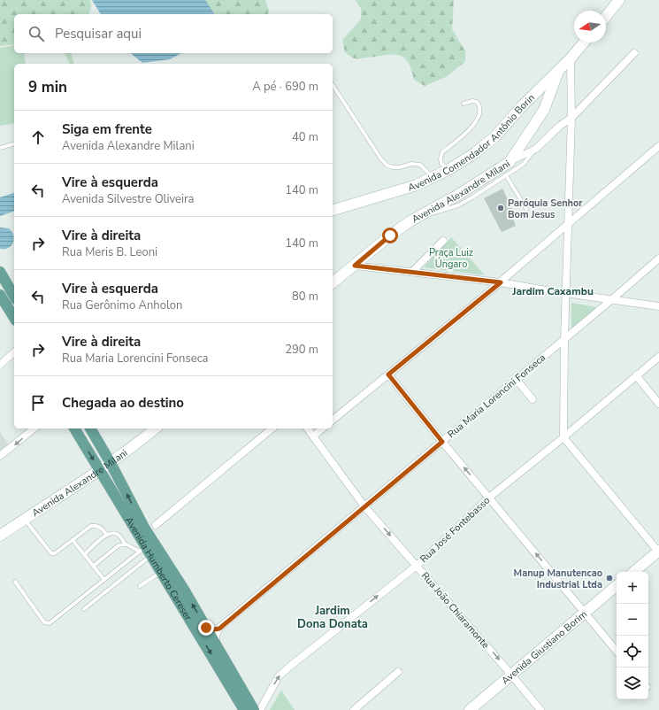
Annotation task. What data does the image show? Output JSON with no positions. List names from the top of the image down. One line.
{"streets":{"main road":["Avenida Comendador Antônio Borin","Avenida Alexandre Milani","Avenida Humberto Cereser","Avenida Giustiano Borim"],"street":["Rua Maria Lorencini Fonseca","Rua José Fontebasso","Rua João Chiaramonte"]},"crossings":[["Avenida Comendador Antônio Borin","Avenida Alexandre Milani"],["Avenida Alexandre Milani","Avenida Humberto Cereser"],["Rua Maria Lorencini Fonseca","Rua João Chiaramonte"],["Rua José Fontebasso","Rua João Chiaramonte"],["Rua João Chiaramonte","Avenida Giustiano Borim"]],"one_way":["Rua José Fontebasso","Rua João Chiaramonte"],"districts":["Jardim Caxambu","Jardim Dona Donata"],"parks":["Praça Luiz Úngaro"],"places":["Paróquia Senhor Bom Jesus","Manup Manutencao Industrial Ltda"],"north":"left","page":{"search":"Pesquisar aqui","heading":["9 min","A pé · 690 m"],"list":[["Siga em frente","Avenida Alexandre Milani","40 m"],["Vire à esquerda","Avenida Silvestre Oliveira","140 m"],["Vire à direita","Rua Meris B. Leoni","140 m"],["Vire à esquerda","Rua Gerônimo Anholon","80 m"],["Vire à direita","Rua Maria Lorencini Fonseca","290 m"],"Chegada ao destino"],"map_buttons":["+","−"]}}
